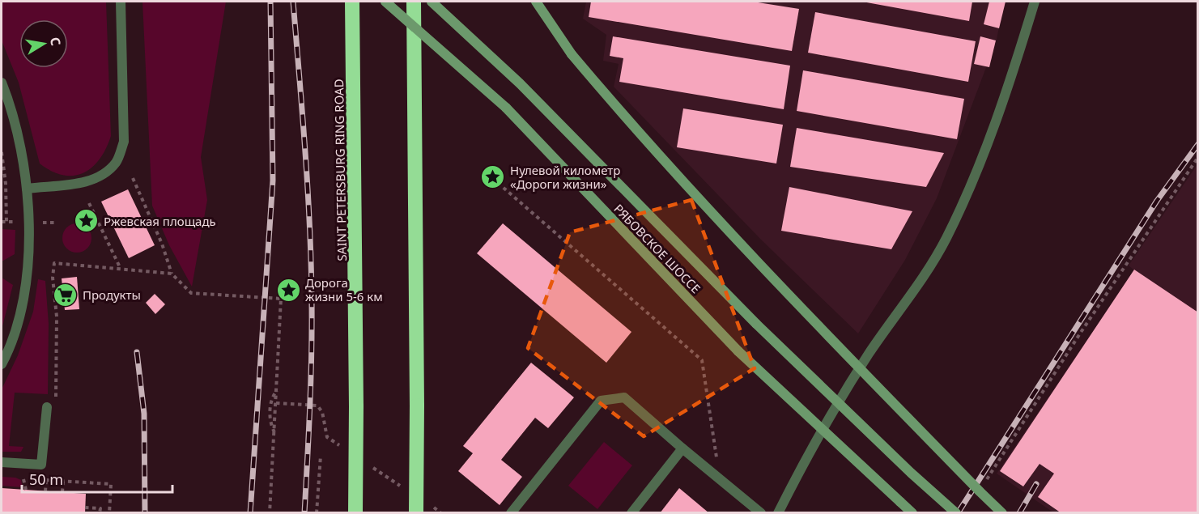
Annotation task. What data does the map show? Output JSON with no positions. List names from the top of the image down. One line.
{"streets":{"highway":["SAINT PETERSBURG RING ROAD"],"main road":["РЯБОВСКОЕ ШОССЕ"]},"places":{"place":["Нулевой километр «Дороги жизни»","Ржевская площадь","Дорога жизни 5-6 км"],"supermarket":["Продукты"]},"scale_bar":"50 m","north":"right"}
